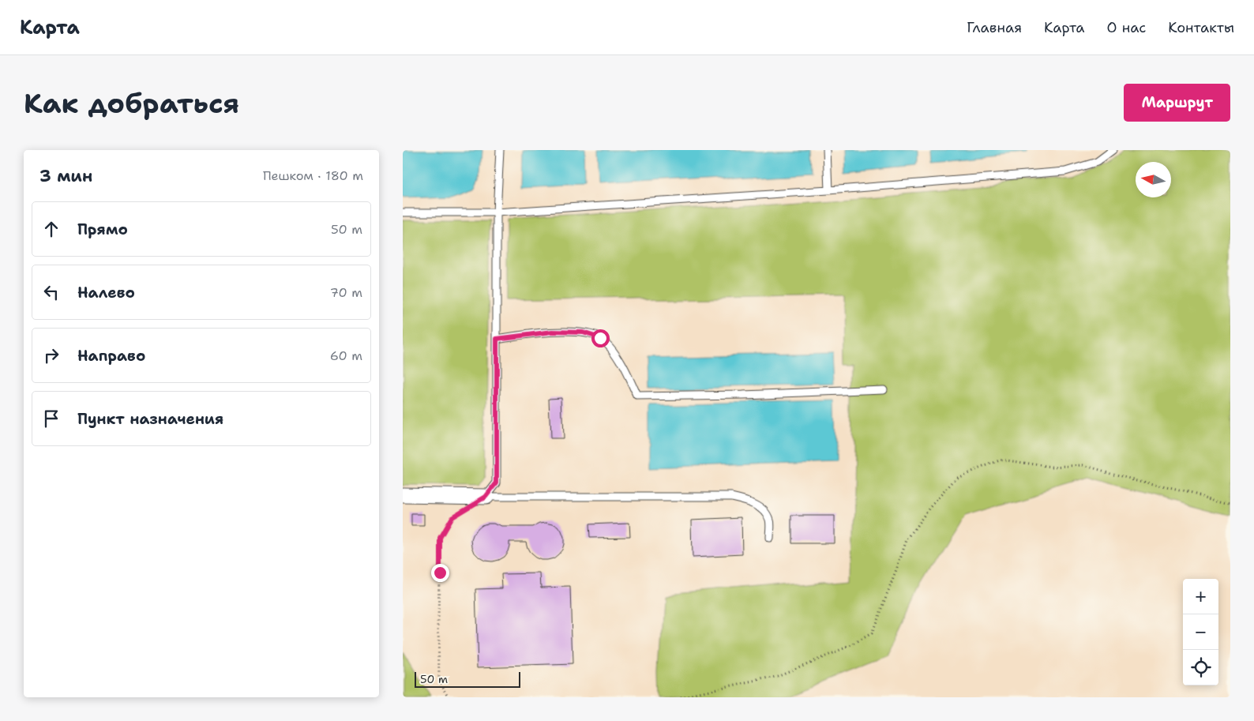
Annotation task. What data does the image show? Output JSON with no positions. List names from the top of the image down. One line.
{"scale_bar":"50 m","north":"left","page":{"header":"Карта","nav":["Главная","Карта","О нас","Контакты"],"buttons":"Маршрут","title":"Как добраться","heading":["3 мин","Пешком · 180 m"],"list":[["Прямо","50 m"],["Налево","70 m"],["Направо","60 m"],"Пункт назначения"],"map_buttons":["+","−"],"scale":"50 m"}}
